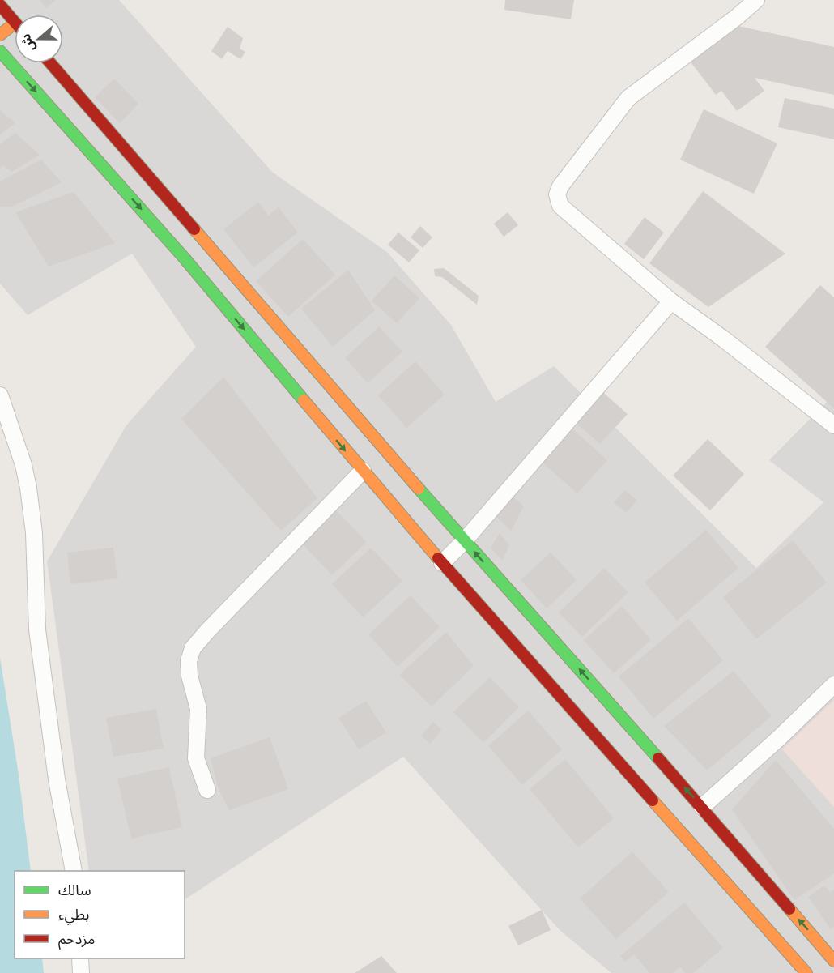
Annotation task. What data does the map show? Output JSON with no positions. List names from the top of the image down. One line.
{"legend":["سالك","بطيء","مزدحم"],"north":"left"}
